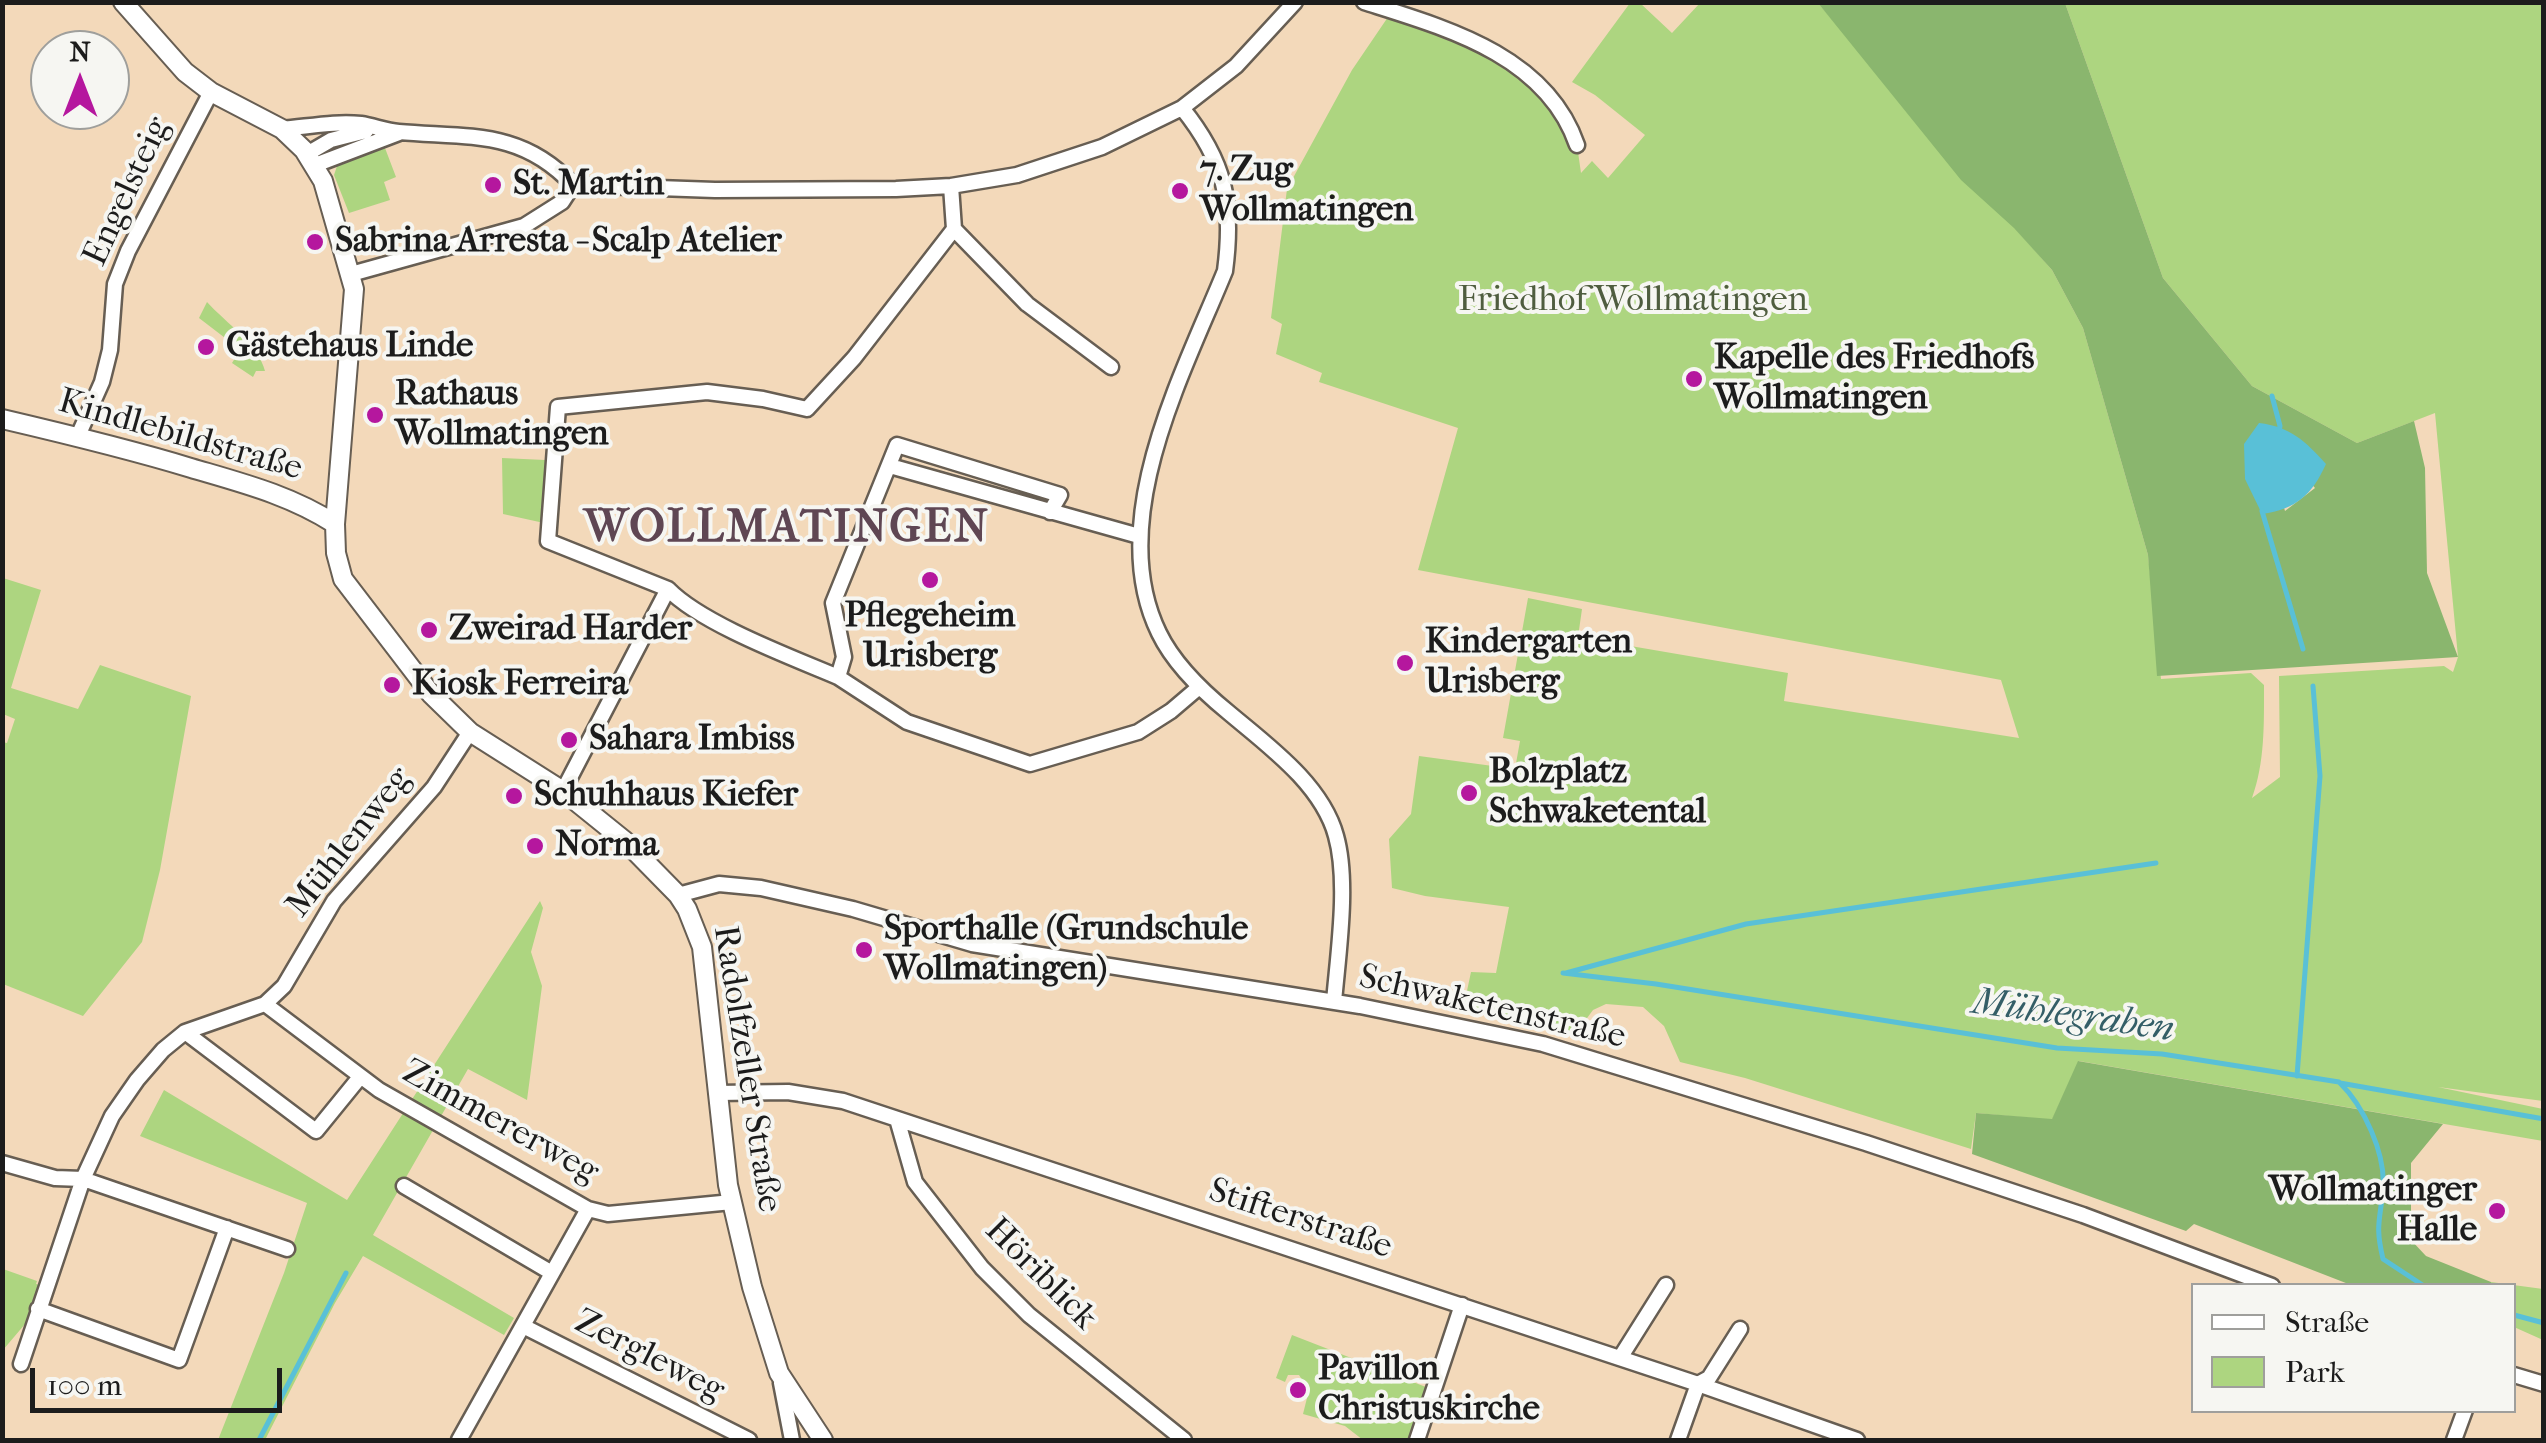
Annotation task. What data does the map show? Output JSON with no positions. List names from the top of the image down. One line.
{"streets":{"main road":["Kindlebildstraße","Radolfzeller Straße"],"street":["Engelsteig","Mühlenweg","Schwaketenstraße","Zimmererweg","Stifterstraße","Höriblick","Zergleweg"]},"crossings":[["Engelsteig","Kindlebildstraße"],["Engelsteig","Radolfzeller Straße"],["Kindlebildstraße","Radolfzeller Straße"],["Mühlenweg","Radolfzeller Straße"],["Mühlenweg","Zimmererweg"],["Schwaketenstraße","Radolfzeller Straße"],["Radolfzeller Straße","Zimmererweg"],["Radolfzeller Straße","Stifterstraße"],["Stifterstraße","Höriblick"]],"districts":["WOLLMATINGEN"],"water":["Mühlegraben"],"parks":["Friedhof Wollmatingen"],"places":["St. Martin","7. Zug Wollmatingen","Sabrina Arresta - Scalp Atelier","Gästehaus Linde","Kapelle des Friedhofs Wollmatingen","Rathaus Wollmatingen","Pflegeheim Urisberg","Zweirad Harder","Kindergarten Urisberg","Kiosk Ferreira","Sahara Imbiss","Bolzplatz Schwaketental","Schuhhaus Kiefer","Norma","Sporthalle (Grundschule Wollmatingen)","Wollmatinger Halle","Pavillon Christuskirche"],"legend":["Straße","Park"],"scale_bar":"100 m","north":"top"}
